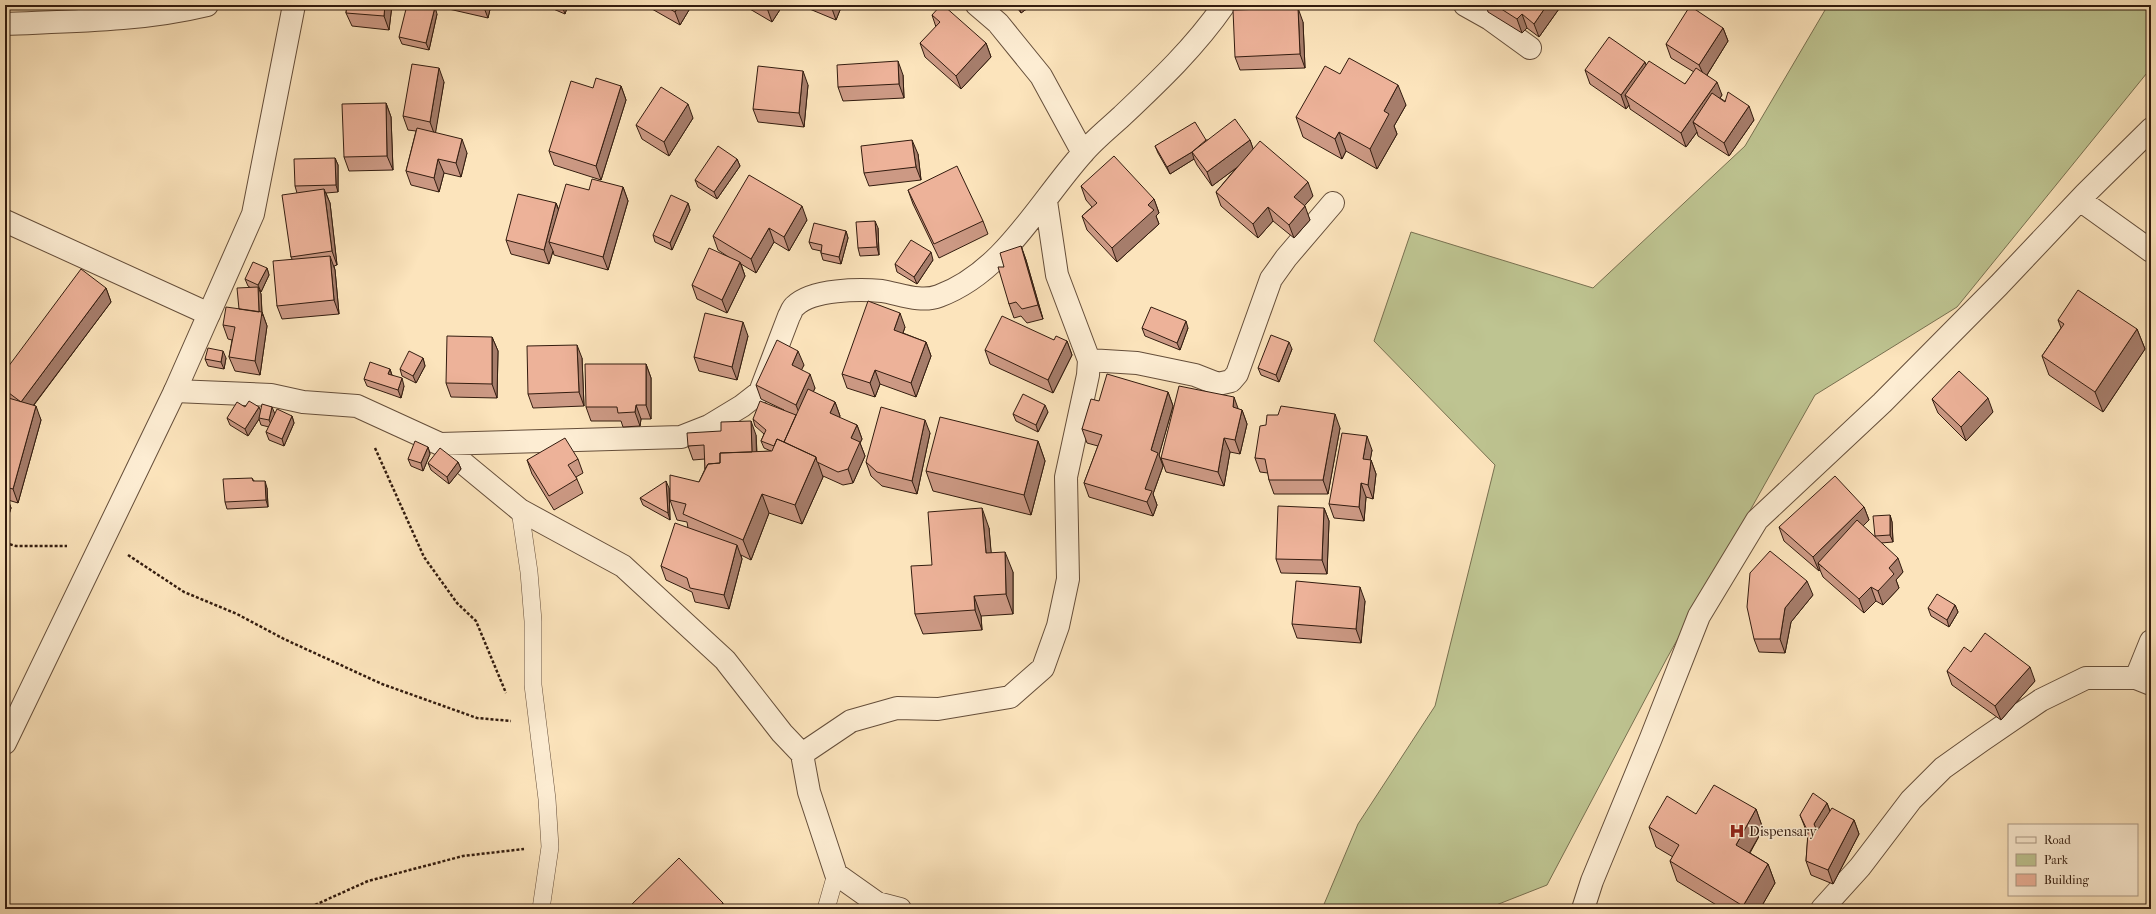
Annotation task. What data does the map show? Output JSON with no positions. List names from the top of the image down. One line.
{"places":{"hospital":["Dispensary"]},"legend":["Road","Park","Building"]}
